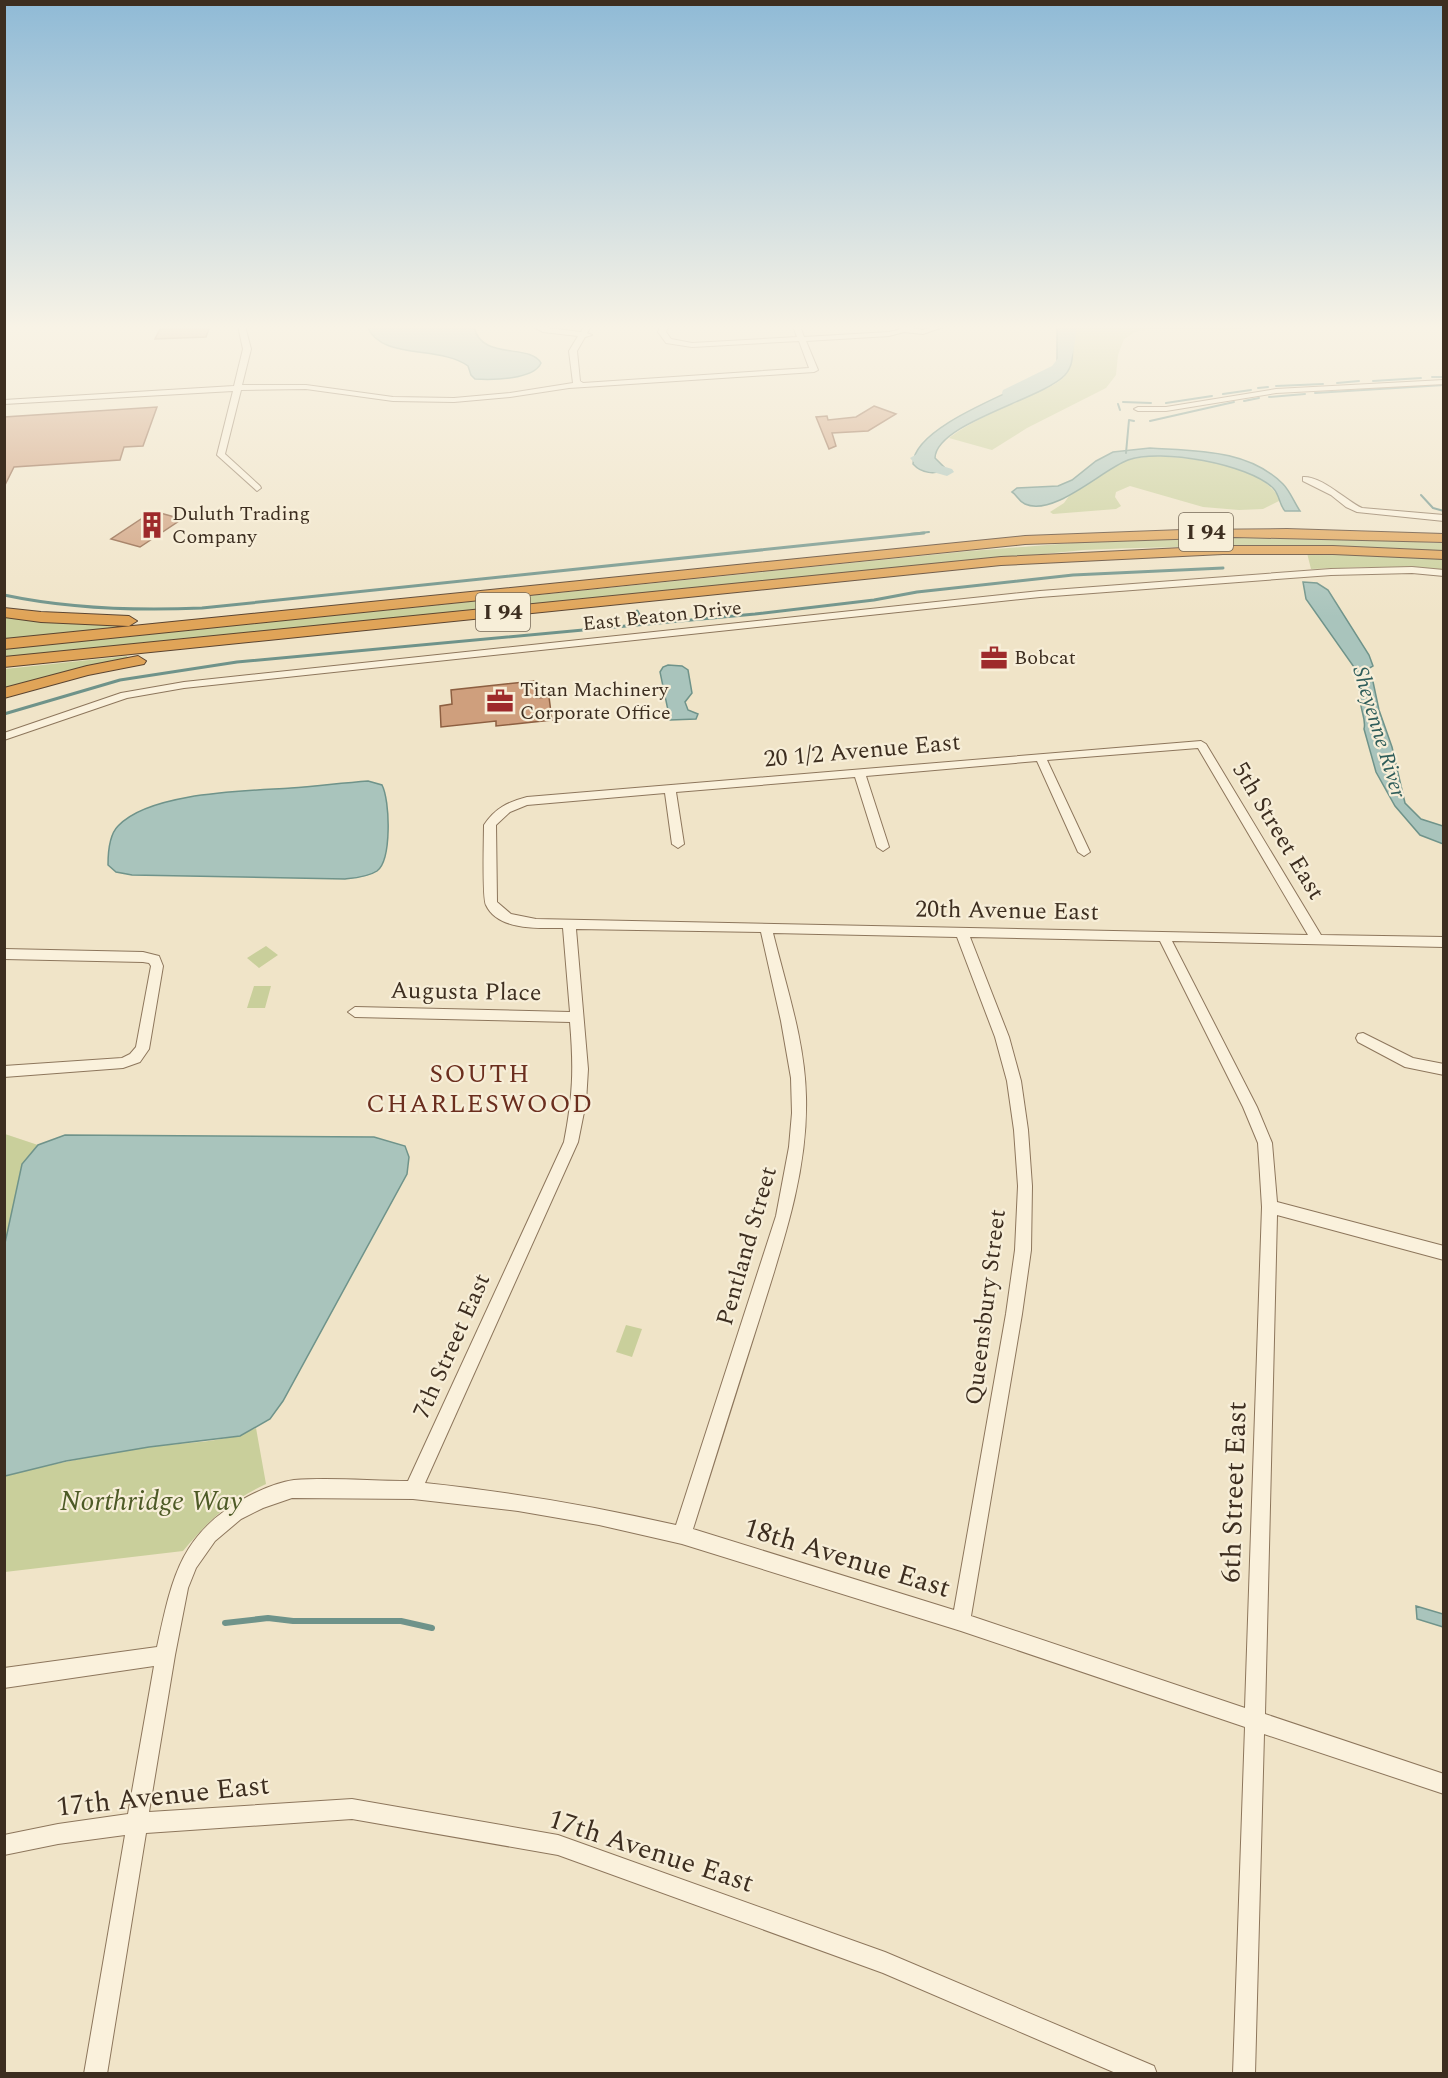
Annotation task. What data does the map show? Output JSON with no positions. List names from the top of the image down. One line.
{"streets":{"highway":["I 94"],"street":["East Beaton Drive","20 1/2 Avenue East","5th Street East","20th Avenue East","Augusta Place","Pentland Street","Queensbury Street","7th Street East","6th Street East","18th Avenue East","17th Avenue East"]},"crossings":[["20 1/2 Avenue East","5th Street East"],["20 1/2 Avenue East","20th Avenue East"],["20 1/2 Avenue East","7th Street East"],["5th Street East","20th Avenue East"],["20th Avenue East","Pentland Street"],["20th Avenue East","Queensbury Street"],["20th Avenue East","7th Street East"],["20th Avenue East","6th Street East"],["Augusta Place","7th Street East"],["Pentland Street","18th Avenue East"],["Queensbury Street","18th Avenue East"],["7th Street East","18th Avenue East"],["6th Street East","18th Avenue East"]],"districts":["SOUTH CHARLESWOOD"],"water":["Sheyenne River"],"parks":["Northridge Way"],"places":{"building":["Duluth Trading Company"],"office":["Bobcat","Titan Machinery Corporate Office"]}}
